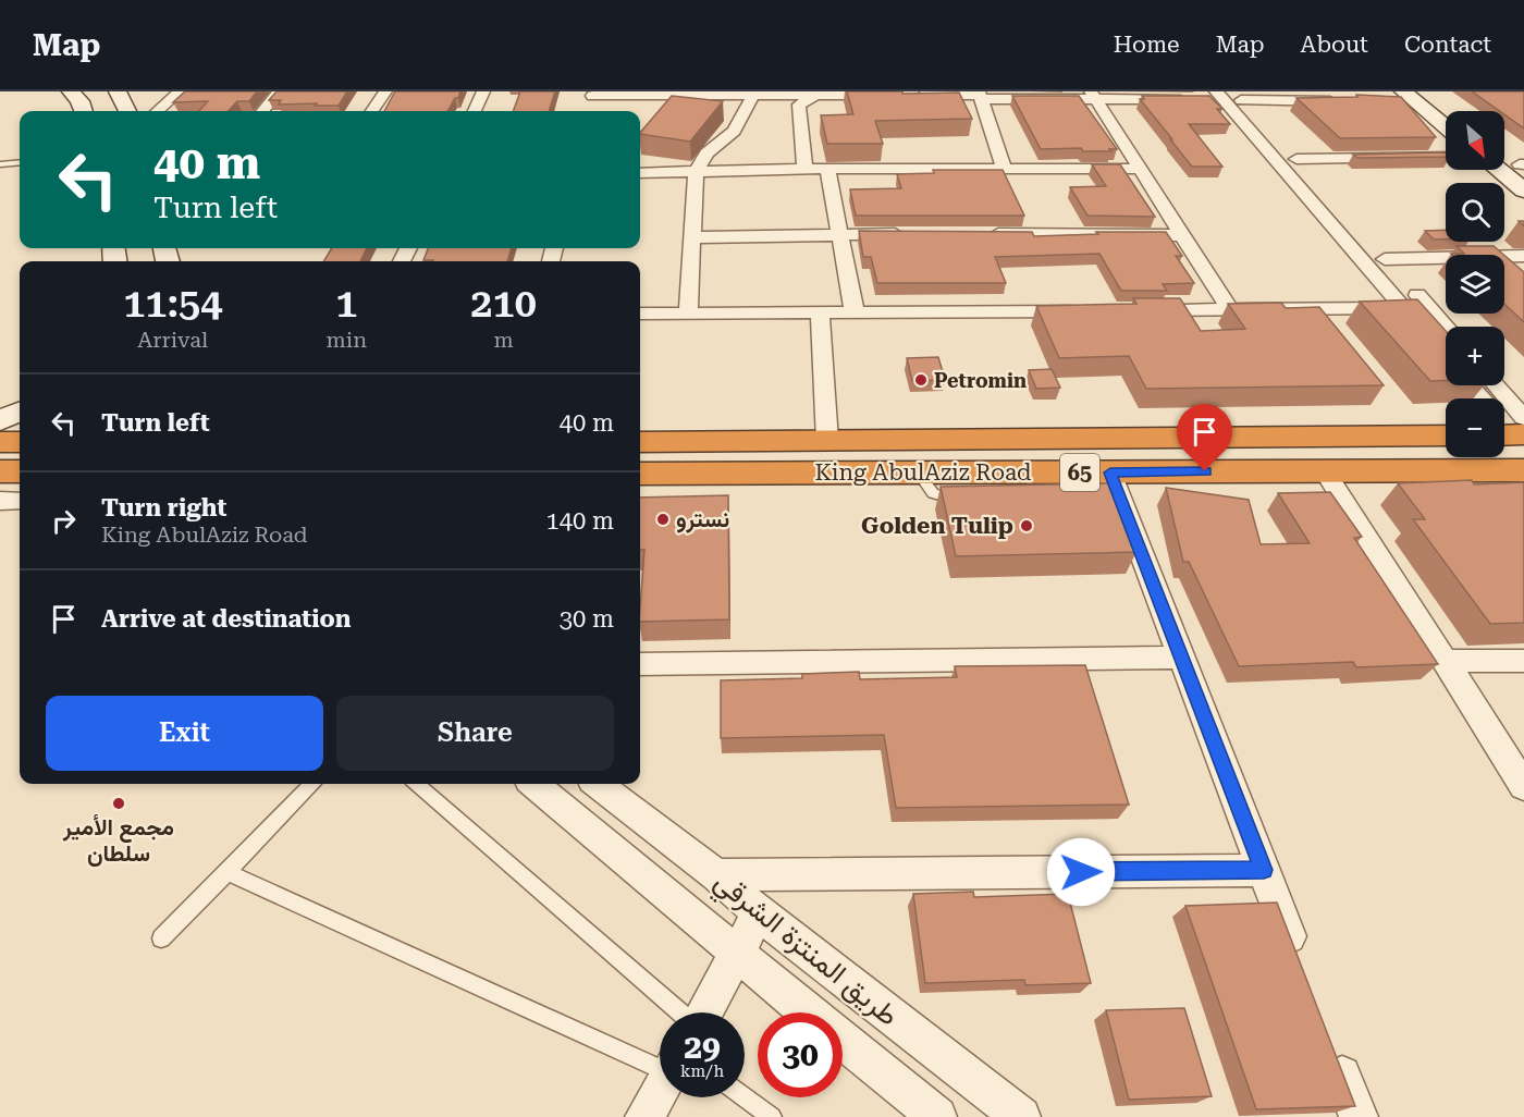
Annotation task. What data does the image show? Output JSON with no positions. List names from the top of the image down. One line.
{"streets":{"highway":["King AbulAziz Road","65"],"street":["طريق المنتزة الشرقي"]},"places":["Petromin","نسترو","Golden Tulip","مجمع الأمير سلطان"],"north":"bottom right","page":{"header":"Map","nav":["Home","Map","About","Contact"],"map_buttons":["+","−"],"turn":["40 m","Turn left"],"eta":["11:54","Arrival","1","min","210","m"],"list":[{"name":"Turn left","value":"40 m"},{"name":"Turn right","note":"King AbulAziz Road","value":"140 m"},{"name":"Arrive at destination","value":"30 m"}],"buttons":["Exit","Share"],"speed":"29 km/h","limit":"30"}}
